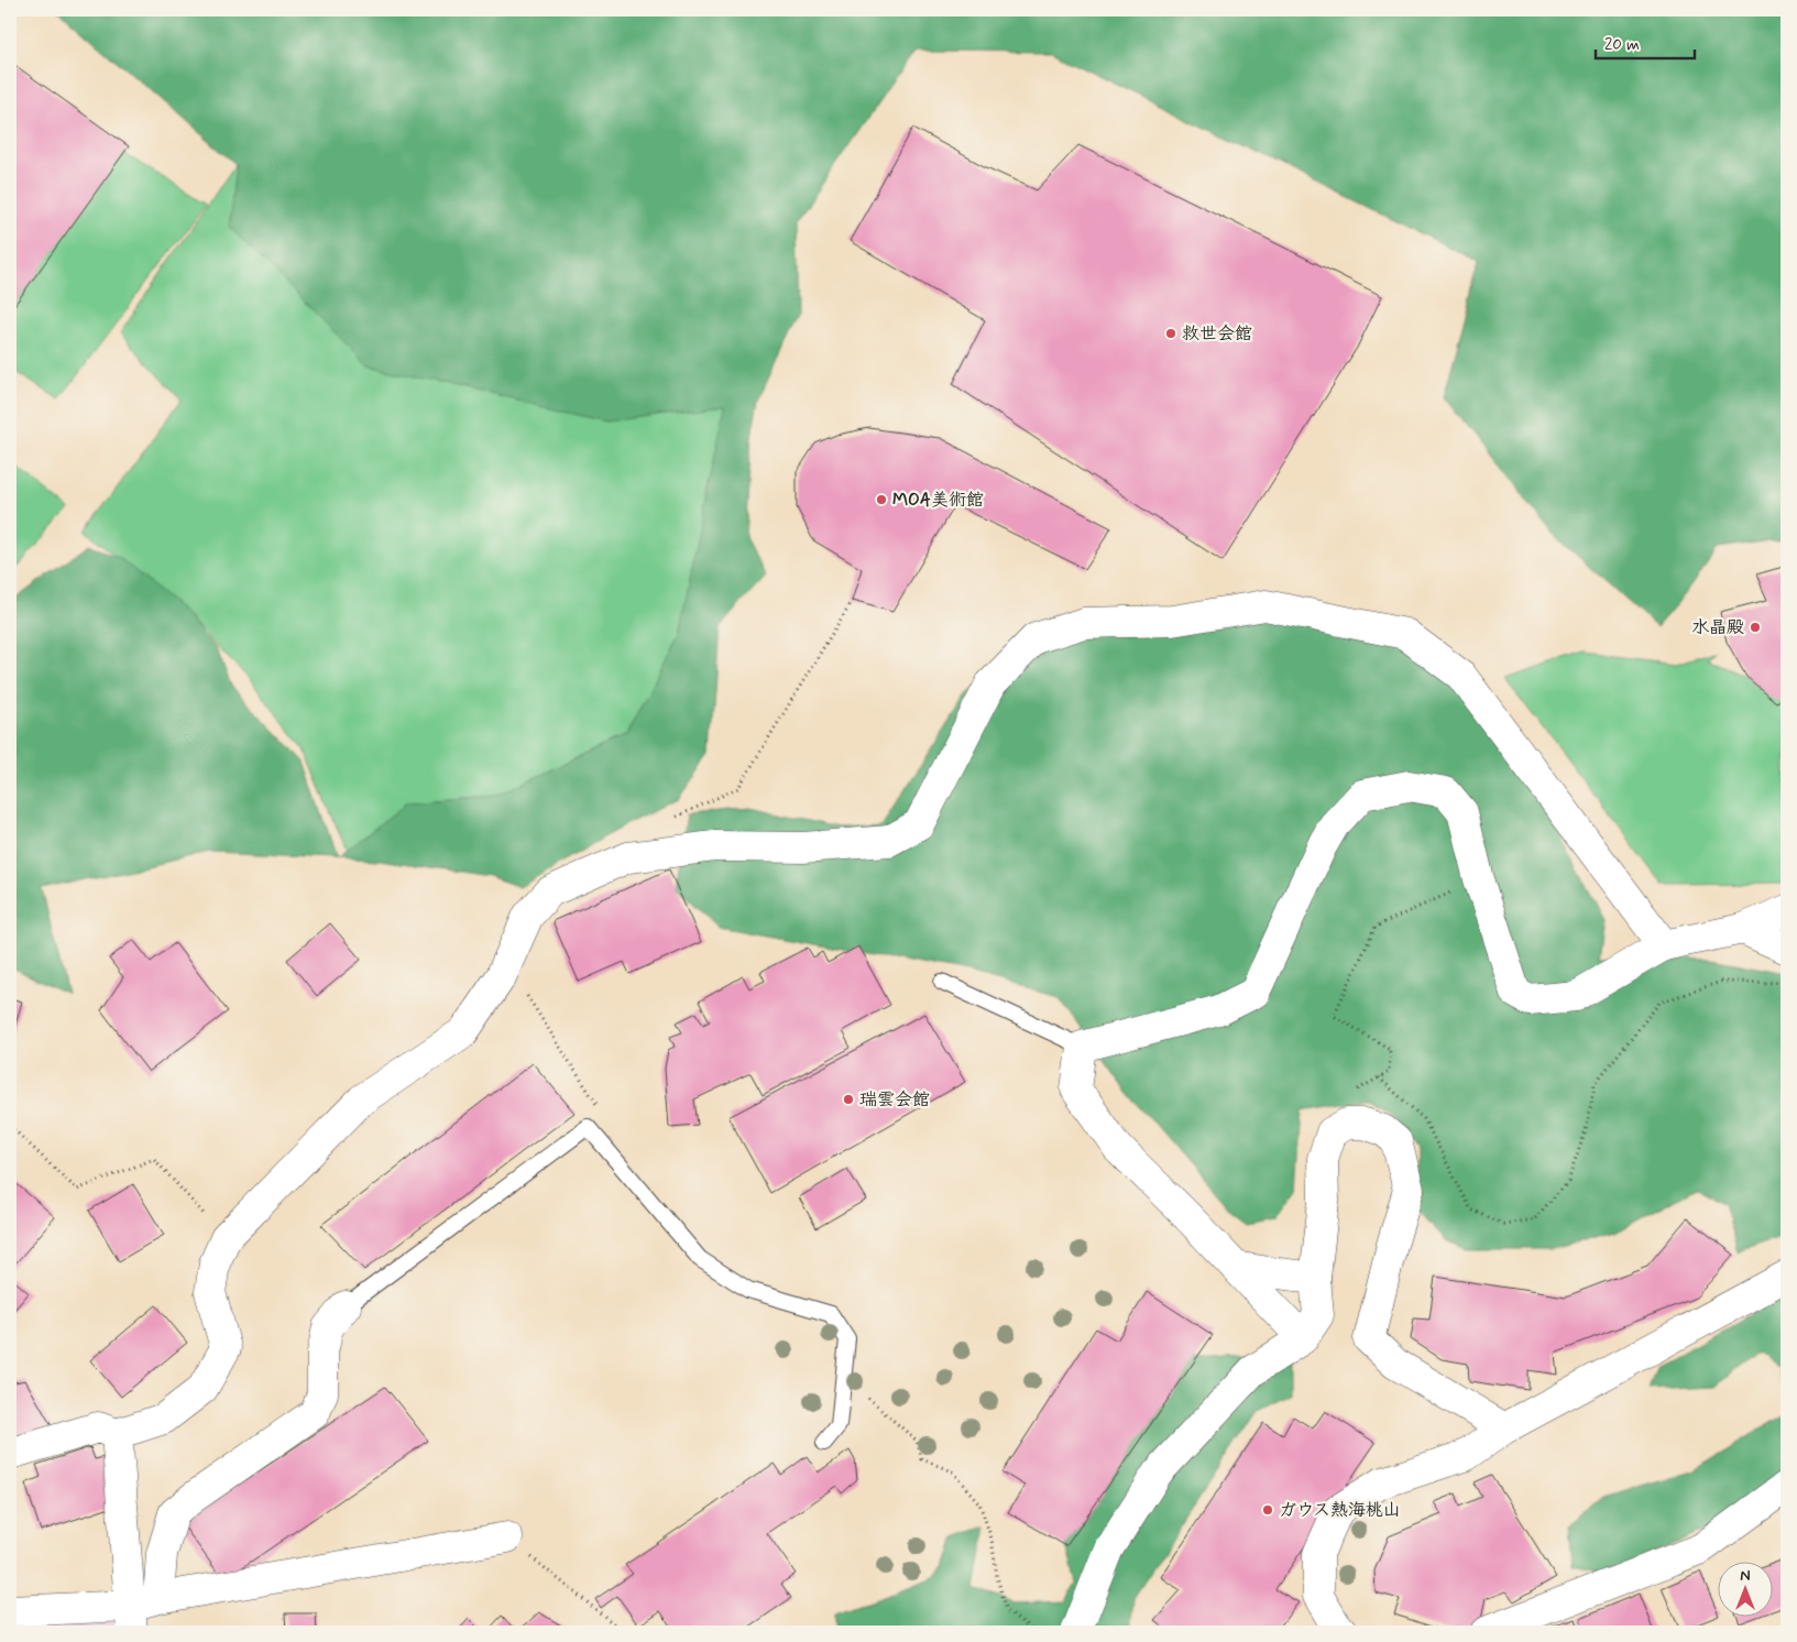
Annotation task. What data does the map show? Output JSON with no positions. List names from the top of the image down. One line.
{"places":["救世会館","MOA美術館","水晶殿","瑞雲会館","ガウス熱海桃山"],"scale_bar":"20 m","north":"top"}
